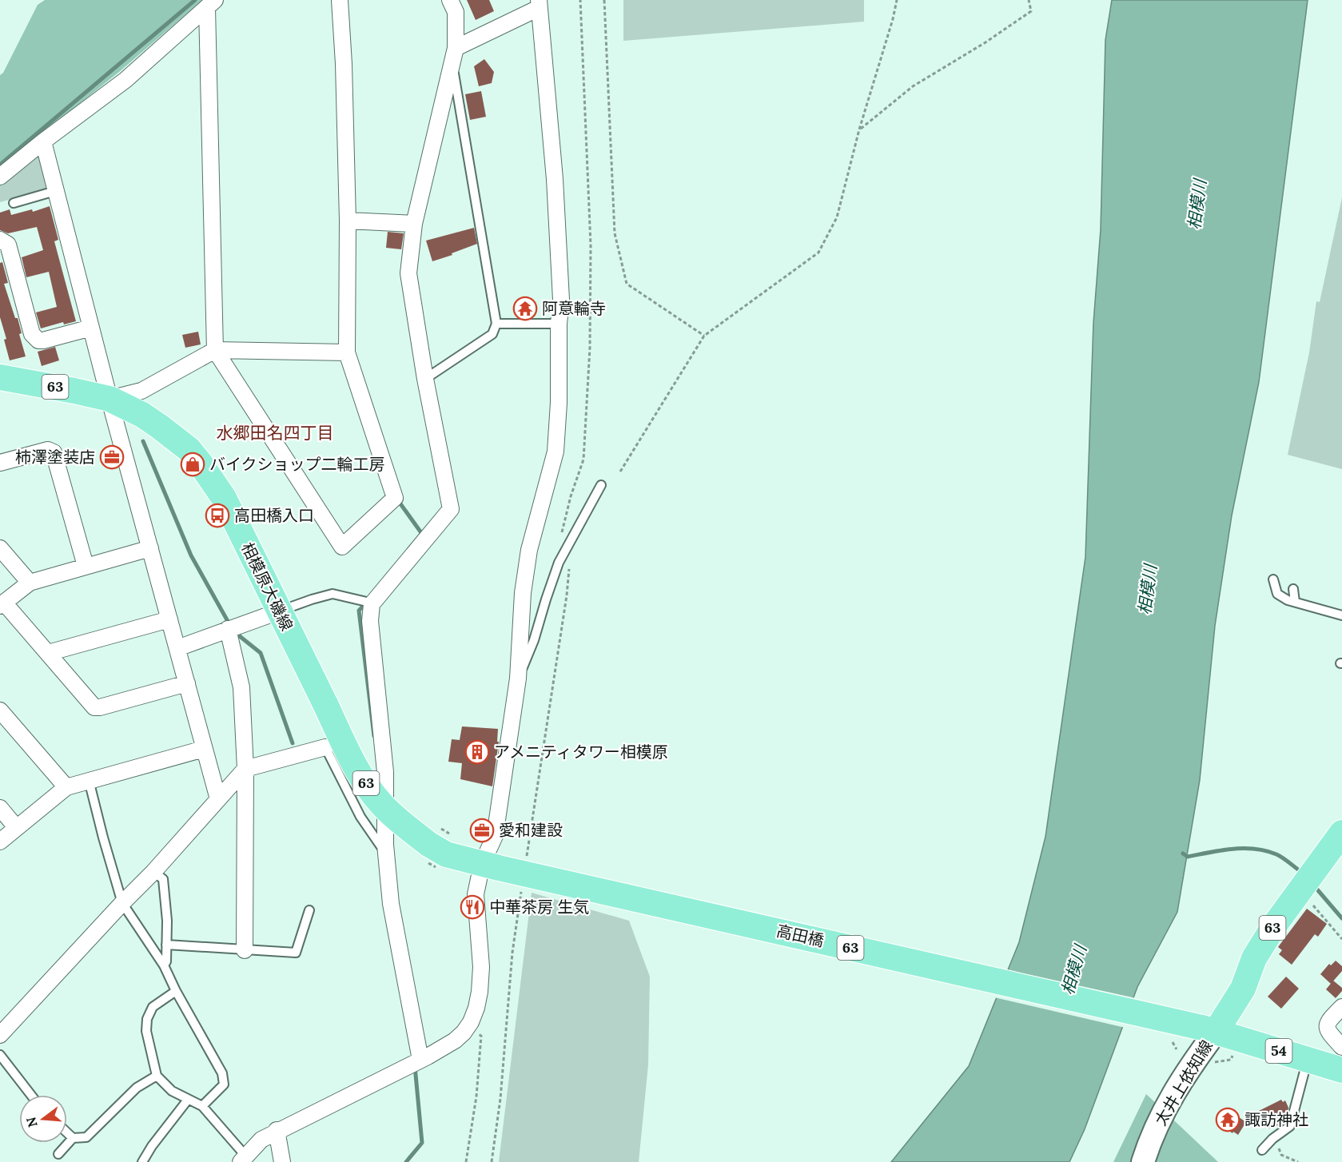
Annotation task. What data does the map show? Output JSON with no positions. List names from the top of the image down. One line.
{"streets":{"main road":["63","相模原大磯線","高田橋","54","太井上依知線"]},"crossings":[["63","相模原大磯線"],["63","高田橋"],["63","54"],["63","太井上依知線"],["高田橋","54"],["高田橋","太井上依知線"],["54","太井上依知線"]],"districts":["水郷田名四丁目"],"water":["相模川"],"places":{"temple":["阿意輪寺","諏訪神社"],"office":["柿澤塗装店","愛和建設"],"shop":["バイクショップ二輪工房"],"bus stop":["高田橋入口"],"building":["アメニティタワー相模原"],"restaurant":["中華茶房 生気"]},"north":"left"}
